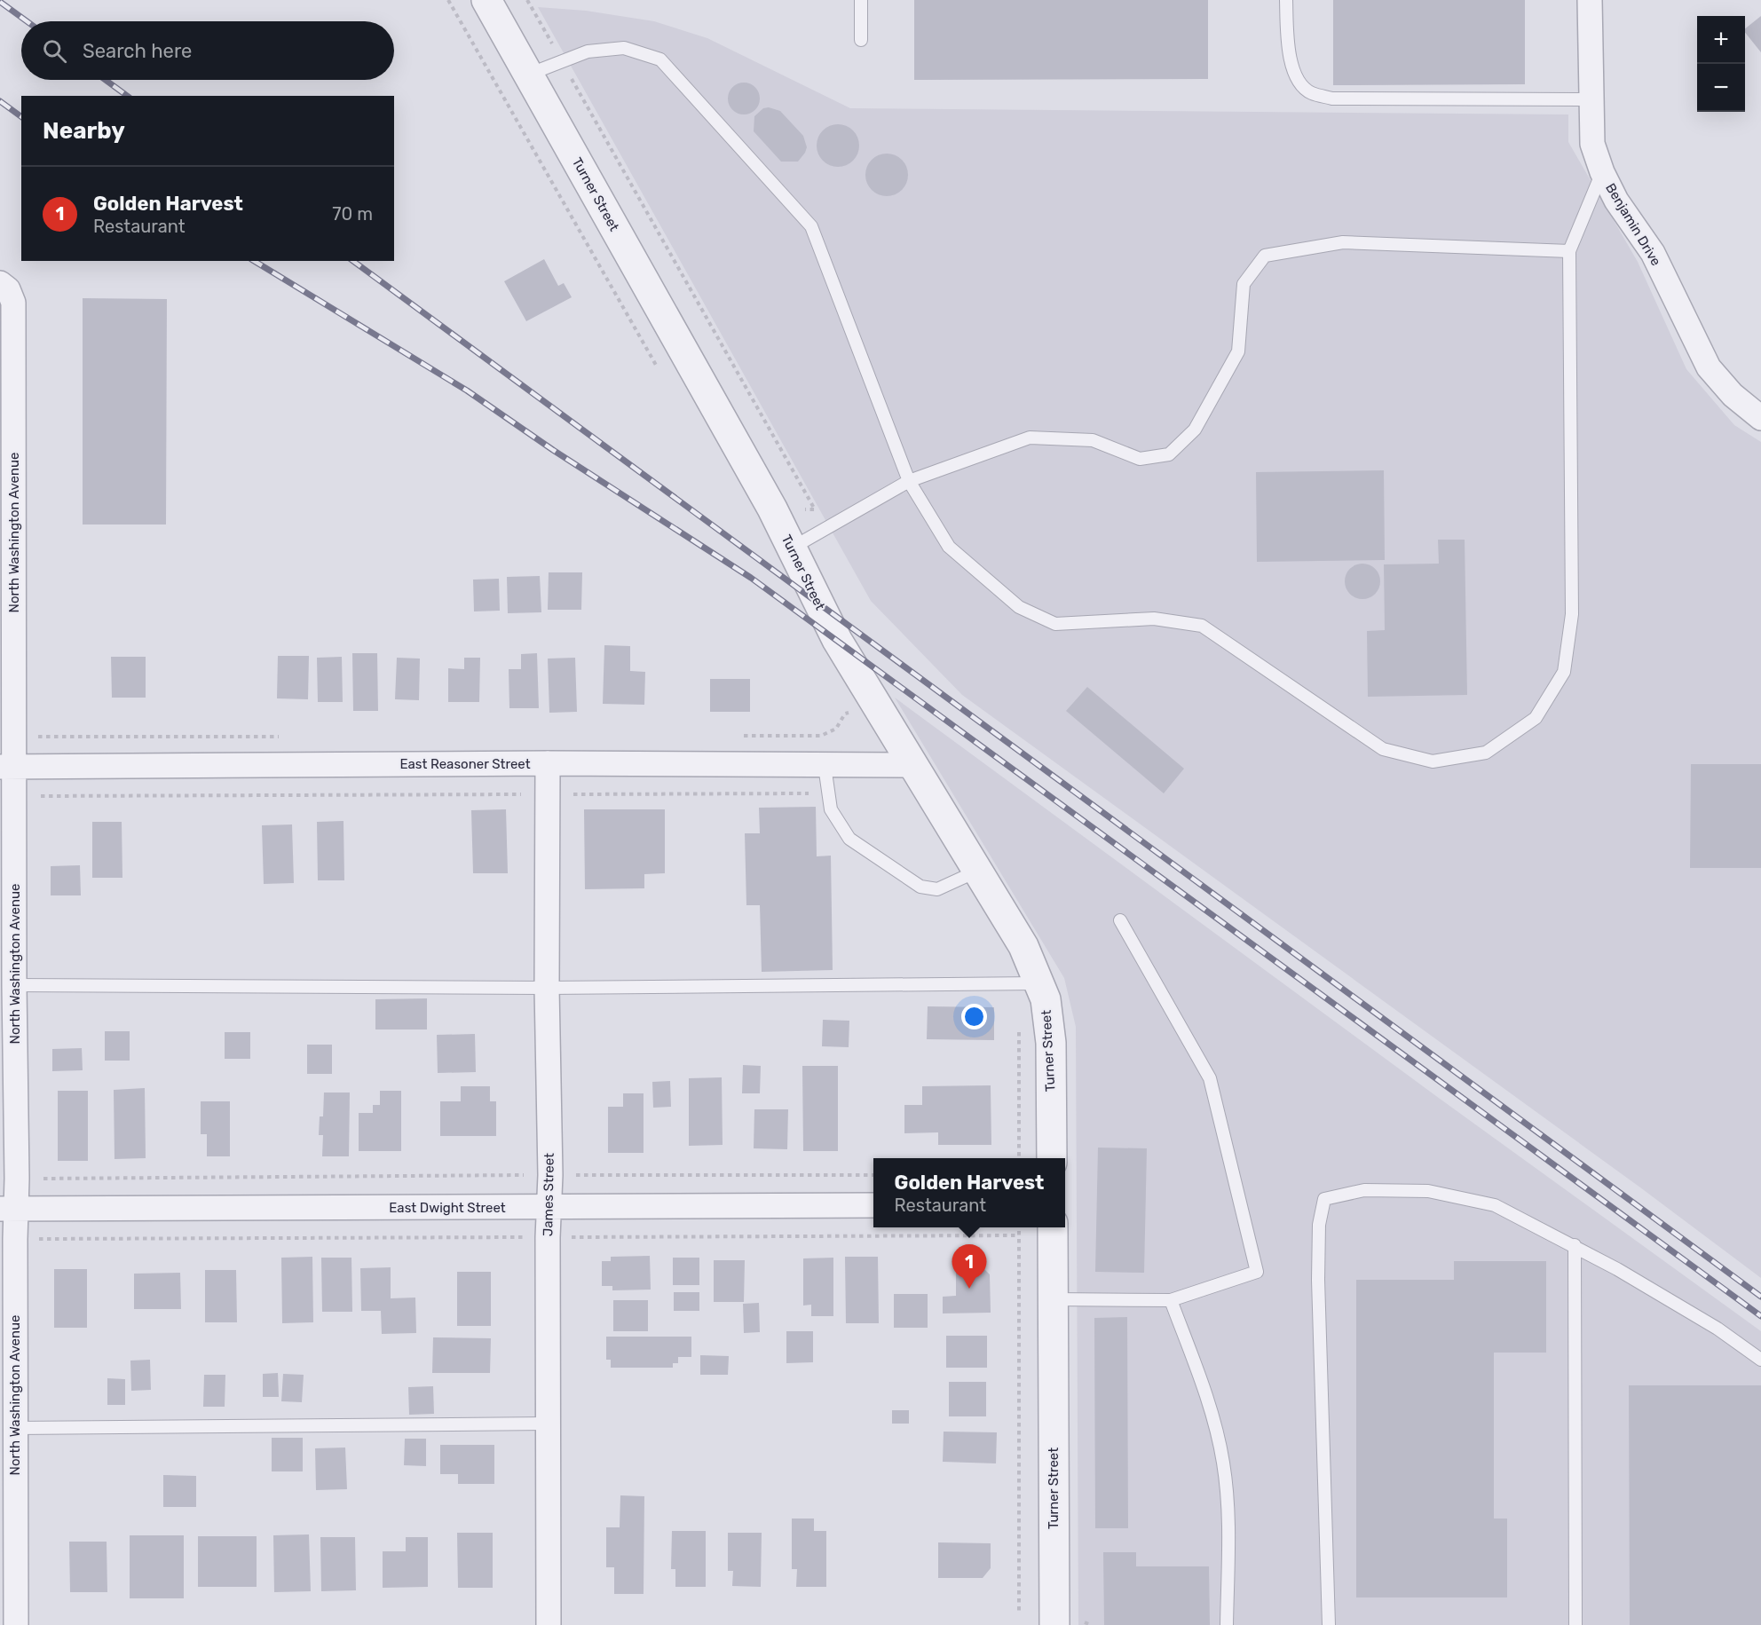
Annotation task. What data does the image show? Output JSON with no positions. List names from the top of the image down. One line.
{"streets":{"street":["Turner Street","Benjamin Drive","North Washington Avenue","East Reasoner Street","James Street","East Dwight Street"]},"crossings":[["Turner Street","East Reasoner Street"],["North Washington Avenue","East Reasoner Street"],["North Washington Avenue","East Dwight Street"],["East Reasoner Street","James Street"],["James Street","East Dwight Street"]],"page":{"map_buttons":["+","−"],"search":"Search here","heading":"Nearby","list":[{"mark":"1","name":"Golden Harvest","note":"Restaurant","value":"70 m"}],"popup":["Golden Harvest","Restaurant"],"pins":"1"}}
